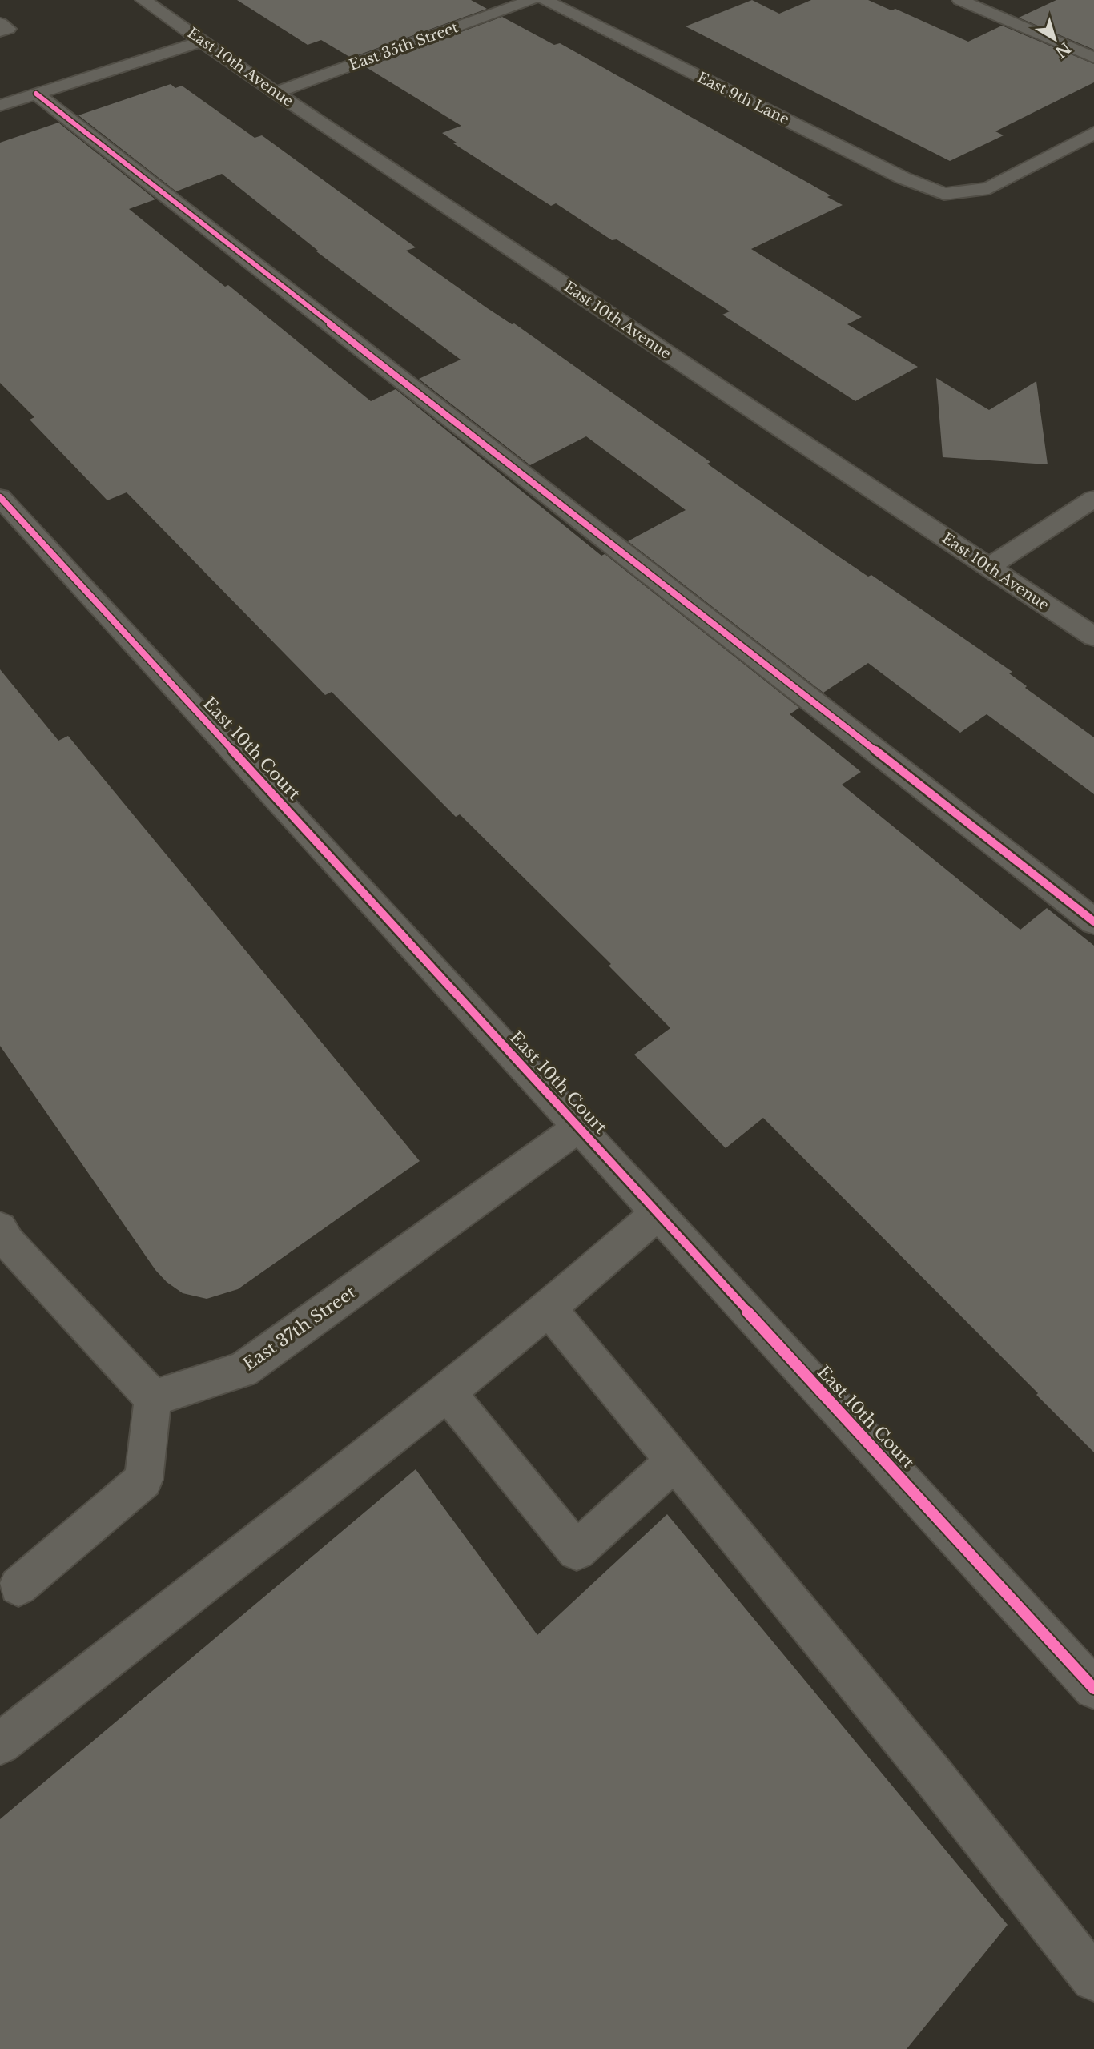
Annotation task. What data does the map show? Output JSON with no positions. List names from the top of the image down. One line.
{"streets":{"street":["East 35th Street","East 10th Avenue","East 9th Lane","East 10th Court","East 37th Street"]},"crossings":[["East 35th Street","East 10th Avenue"],["East 10th Court","East 37th Street"]],"north":"bottom right"}
